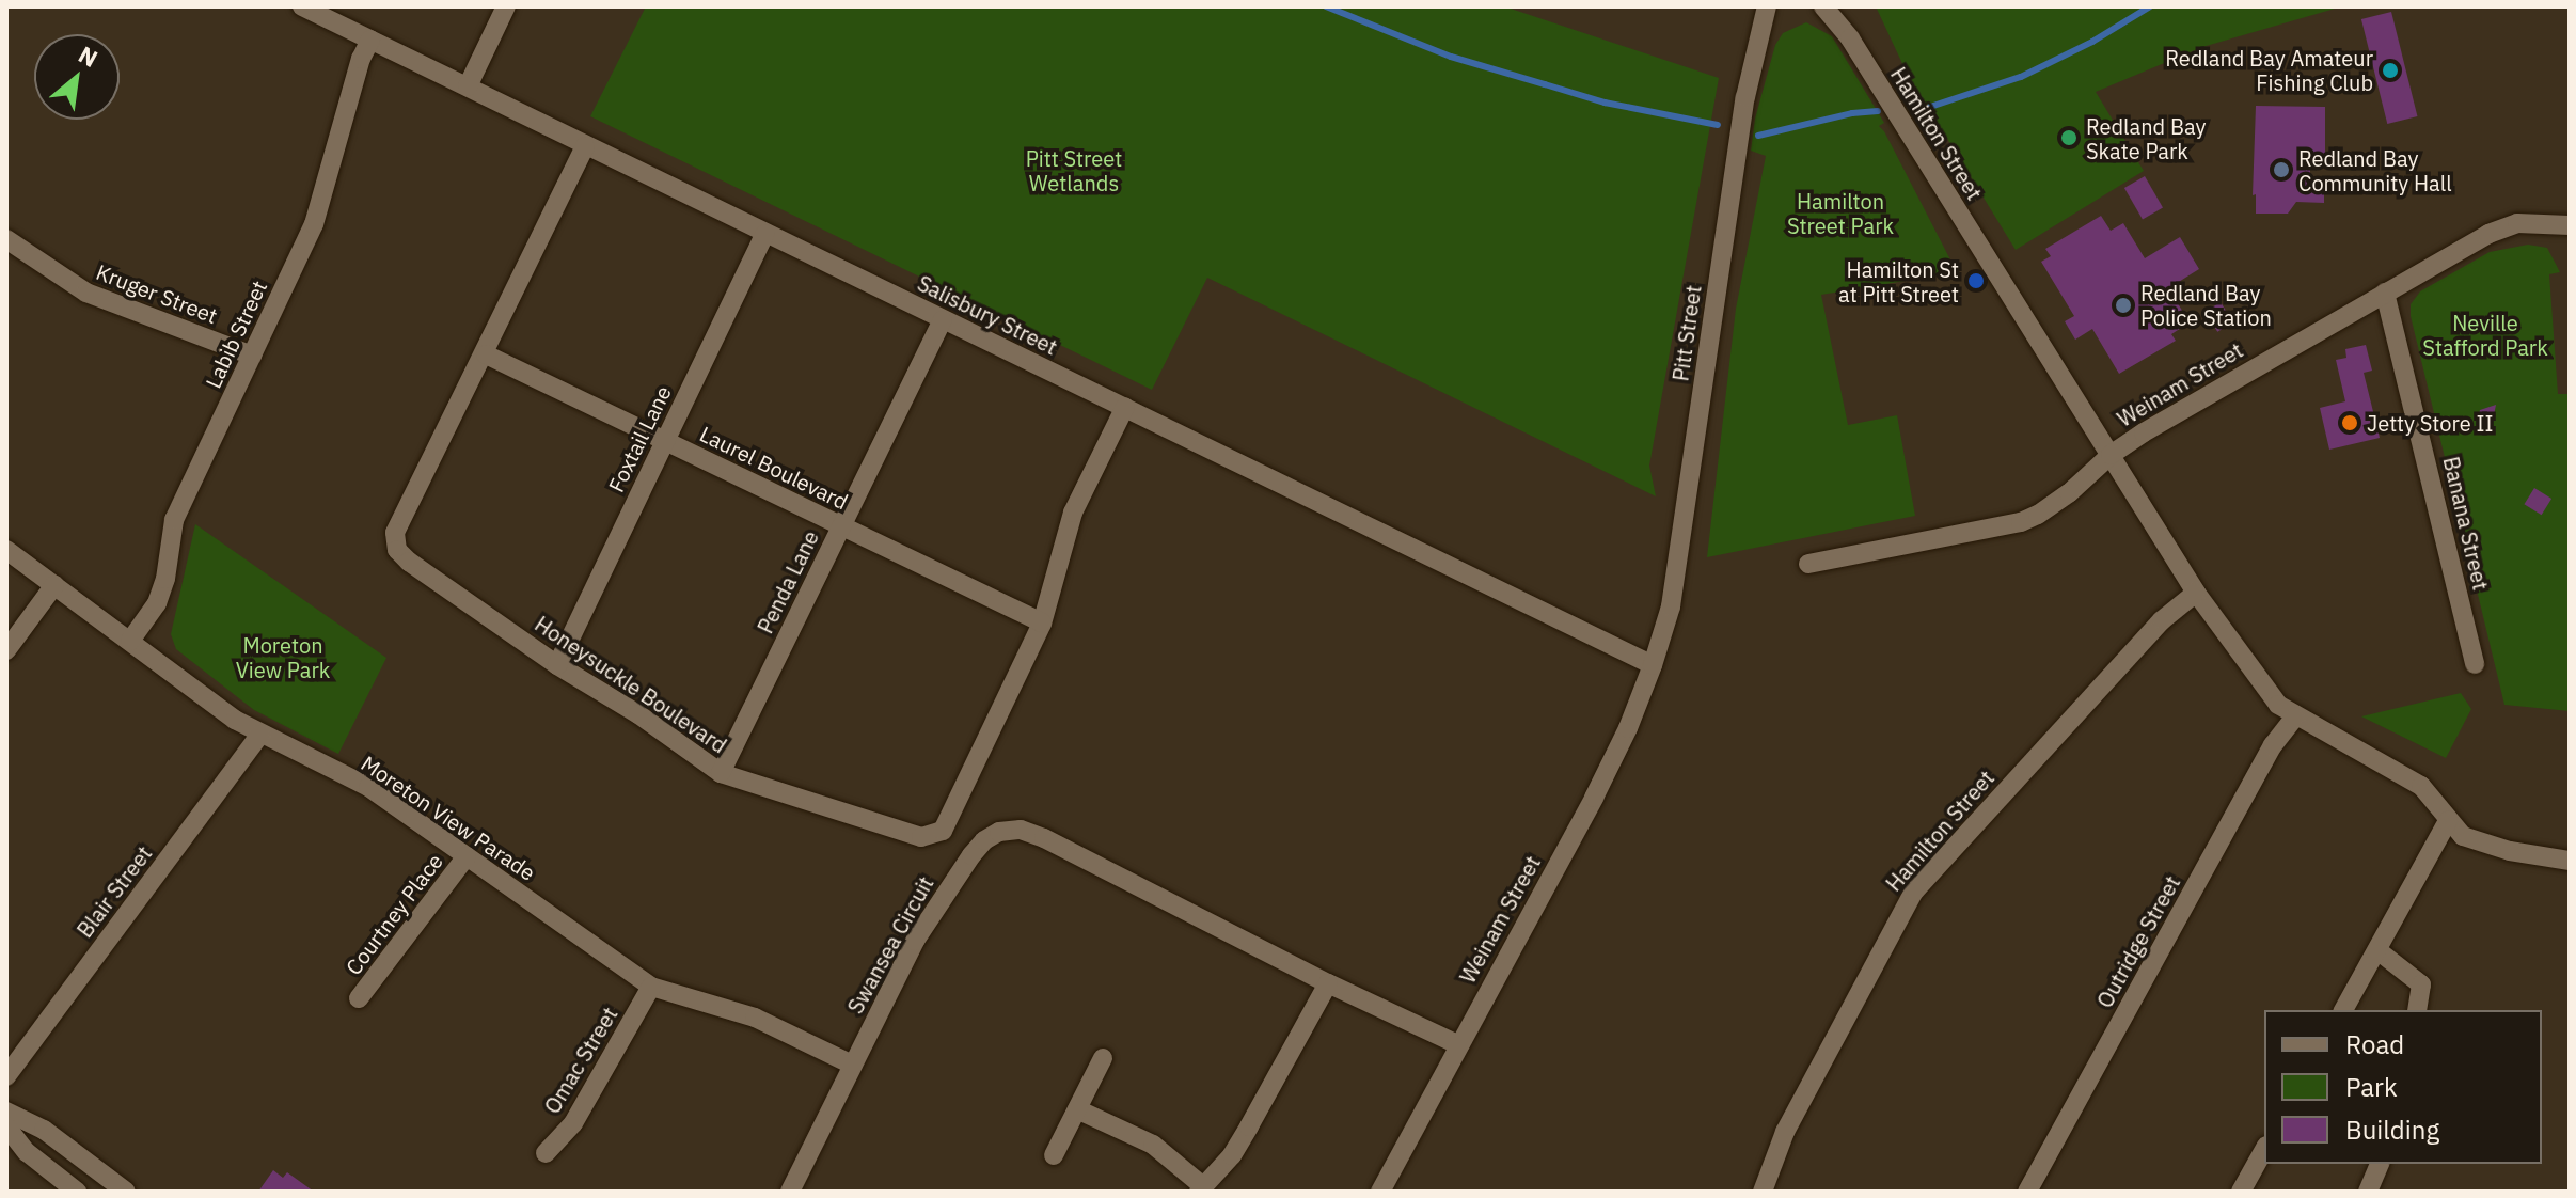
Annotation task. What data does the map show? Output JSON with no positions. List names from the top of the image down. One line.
{"streets":{"street":["Hamilton Street","Kruger Street","Salisbury Street","Pitt Street","Labib Street","Weinam Street","Foxtail Lane","Laurel Boulevard","Banana Street","Penda Lane","Honeysuckle Boulevard","Moreton View Parade","Blair Street","Courtney Place","Outridge Street","Swansea Circuit","Omac Street"]},"crossings":[["Hamilton Street","Weinam Street"],["Hamilton Street","Outridge Street"],["Kruger Street","Labib Street"],["Salisbury Street","Pitt Street"],["Salisbury Street","Labib Street"],["Salisbury Street","Weinam Street"],["Salisbury Street","Foxtail Lane"],["Salisbury Street","Penda Lane"],["Salisbury Street","Honeysuckle Boulevard"],["Pitt Street","Weinam Street"],["Labib Street","Moreton View Parade"],["Weinam Street","Banana Street"],["Weinam Street","Swansea Circuit"],["Foxtail Lane","Laurel Boulevard"],["Foxtail Lane","Honeysuckle Boulevard"],["Laurel Boulevard","Penda Lane"],["Laurel Boulevard","Honeysuckle Boulevard"],["Penda Lane","Honeysuckle Boulevard"],["Moreton View Parade","Blair Street"],["Moreton View Parade","Courtney Place"],["Moreton View Parade","Swansea Circuit"],["Moreton View Parade","Omac Street"]],"parks":["Pitt Street Wetlands","Hamilton Street Park","Neville Stafford Park","Moreton View Park"],"places":["Redland Bay Amateur Fishing Club","Redland Bay Skate Park","Redland Bay Community Hall","Hamilton St at Pitt Street","Redland Bay Police Station","Jetty Store II"],"legend":["Road","Park","Building"],"north":"top right"}
